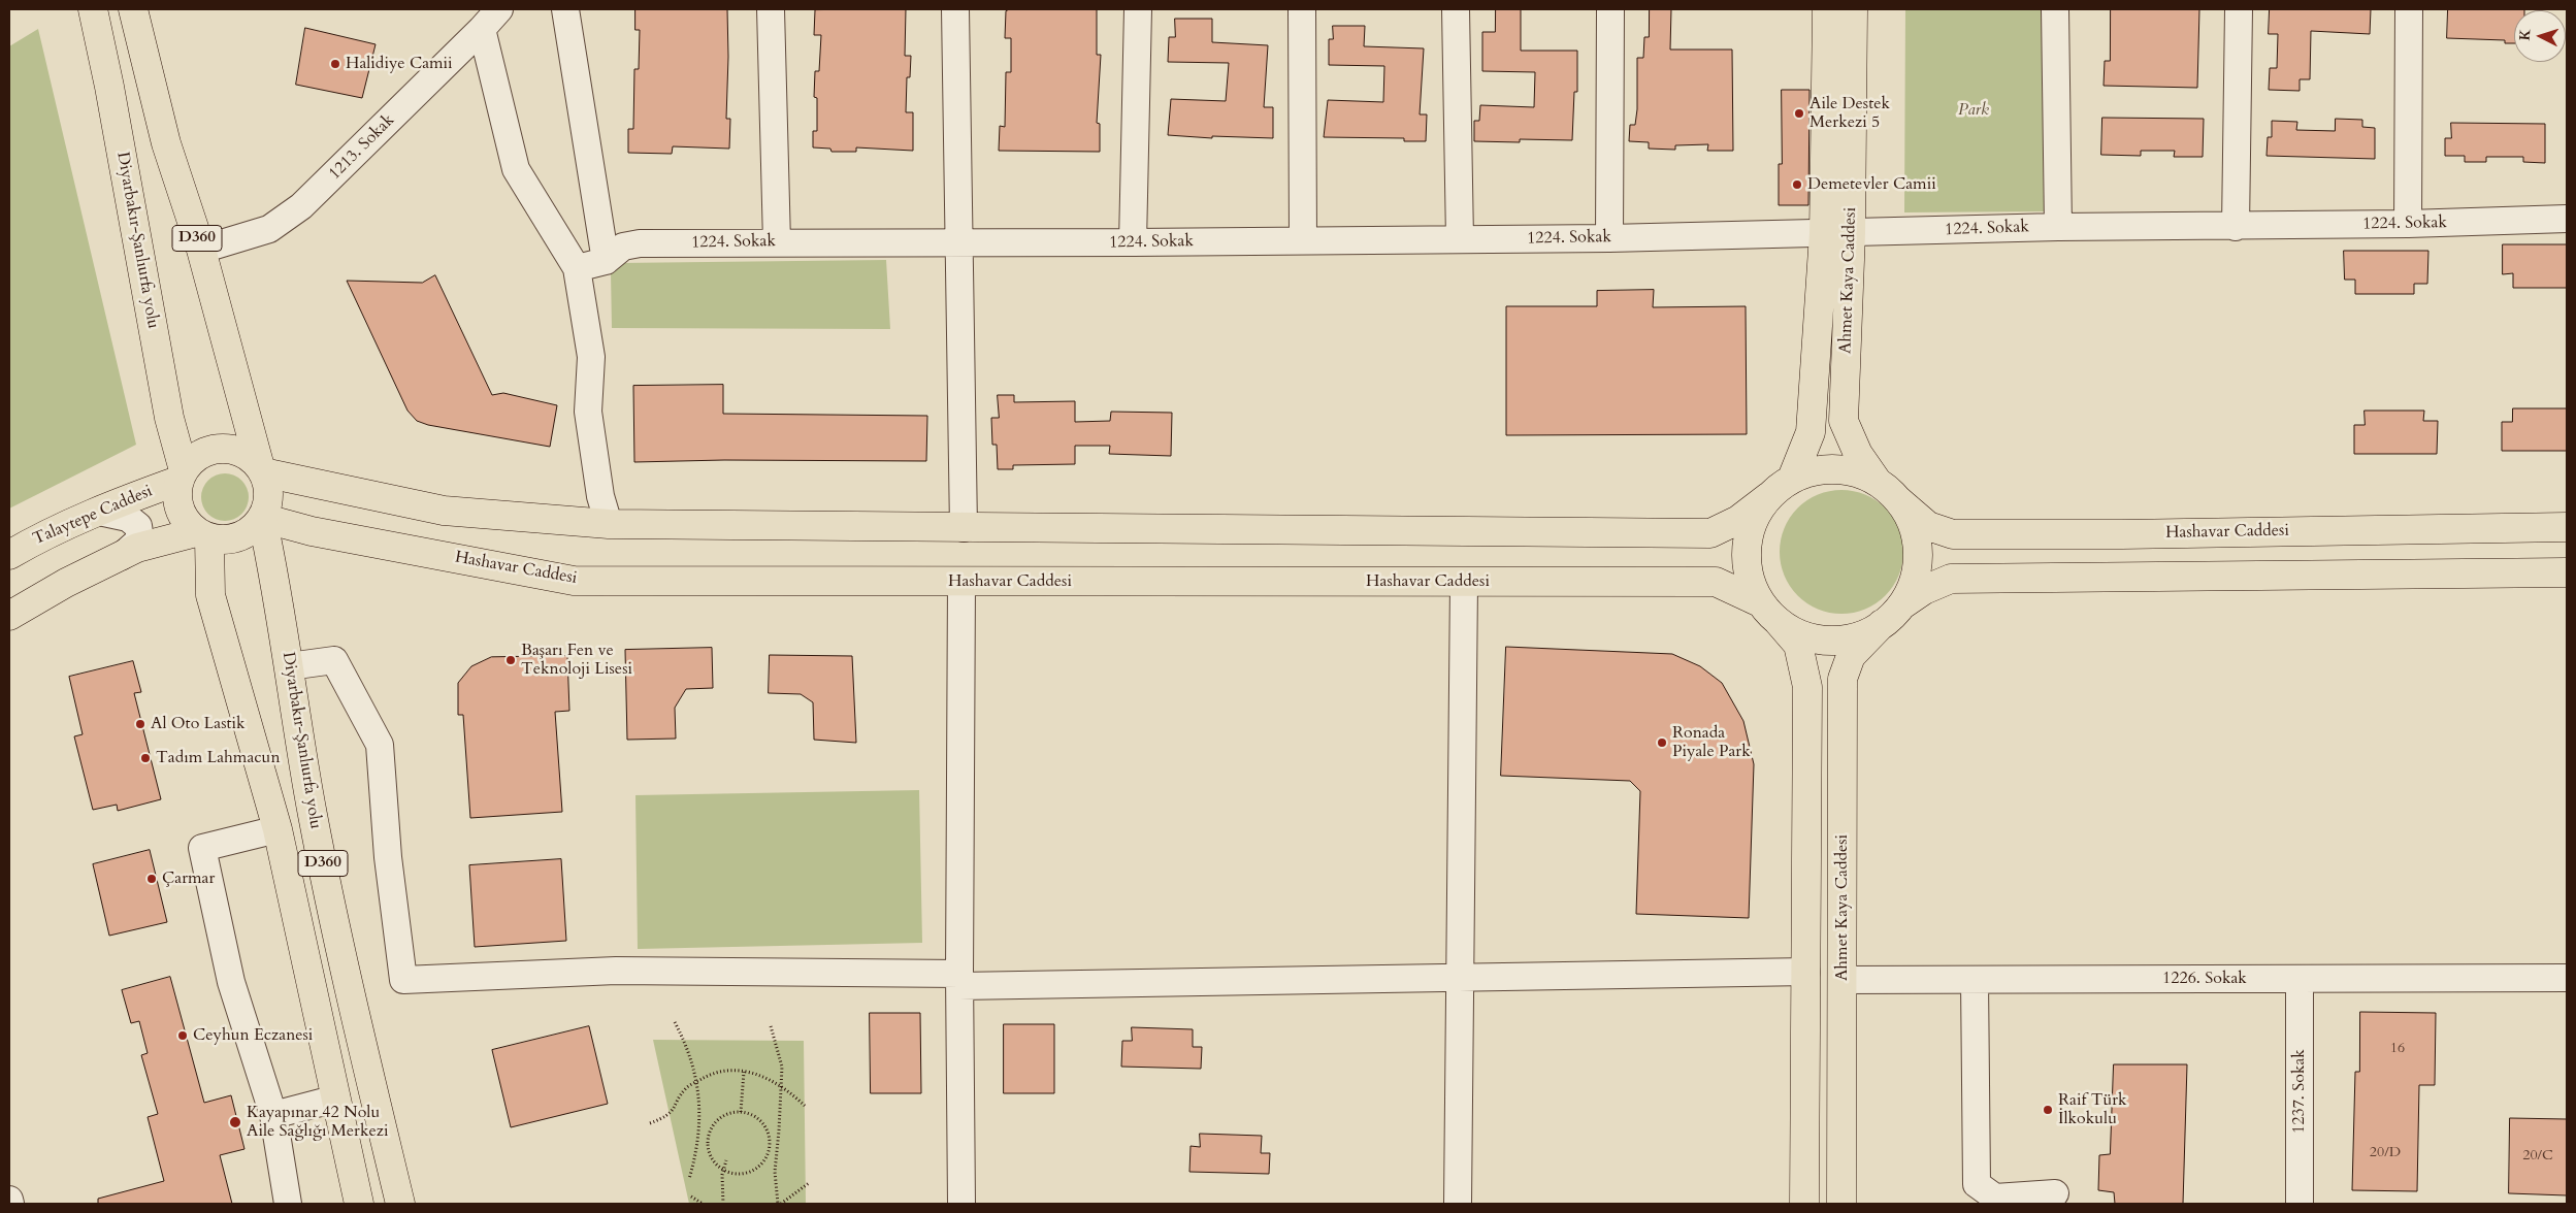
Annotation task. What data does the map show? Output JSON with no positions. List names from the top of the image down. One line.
{"streets":{"main road":["D360","Diyarbakır-Şanlıurfa yolu","Ahmet Kaya Caddesi","Talaytepe Caddesi","Hashavar Caddesi"],"street":["1213. Sokak","1224. Sokak","1226. Sokak","1237. Sokak"]},"crossings":[["1213. Sokak","D360"],["1224. Sokak","Ahmet Kaya Caddesi"],["D360","Diyarbakır-Şanlıurfa yolu"],["D360","Talaytepe Caddesi"],["D360","Hashavar Caddesi"],["Diyarbakır-Şanlıurfa yolu","Talaytepe Caddesi"],["Diyarbakır-Şanlıurfa yolu","Hashavar Caddesi"],["Ahmet Kaya Caddesi","Hashavar Caddesi"],["Ahmet Kaya Caddesi","1226. Sokak"],["Talaytepe Caddesi","Hashavar Caddesi"],["1226. Sokak","1237. Sokak"]],"parks":["Park"],"places":["Halidiye Camii","Aile Destek Merkezi 5","Demetevler Camii","Başarı Fen ve Teknoloji Lisesi","Al Oto Lastik","Ronada Piyale Park","Tadım Lahmacun","Çarmar","Ceyhun Eczanesi","Raif Türk İlkokulu","Kayapınar 42 Nolu Aile Sağlığı Merkezi"],"house_numbers":["16","20/D","20/C"],"north":"left"}
